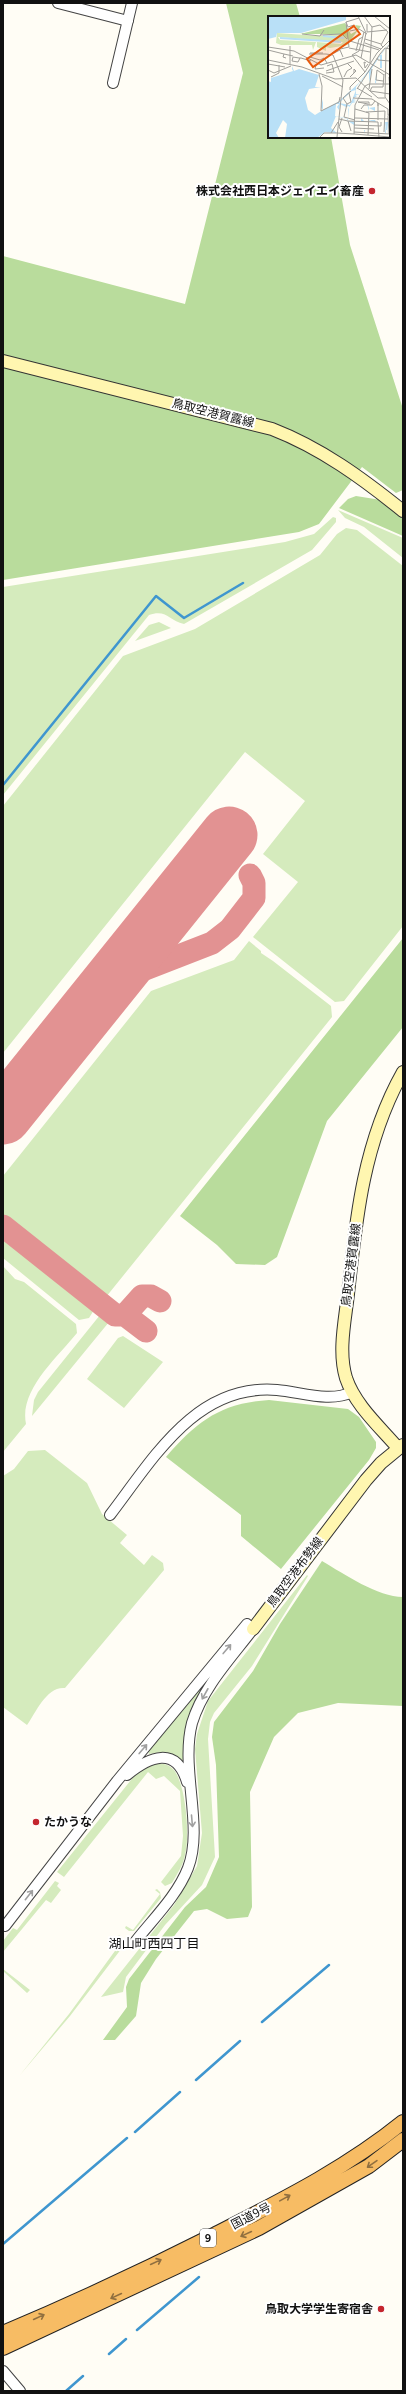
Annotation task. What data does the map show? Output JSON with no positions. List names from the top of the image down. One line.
{"streets":{"highway":["国道9号","9"],"main road":["鳥取空港賀露線","鳥取空港布勢線"]},"crossings":[["鳥取空港賀露線","鳥取空港布勢線"]],"districts":["湖山町西四丁目"],"places":["株式会社西日本ジェイエイ畜産","たかうな","鳥取大学学生寄宿舎"]}
